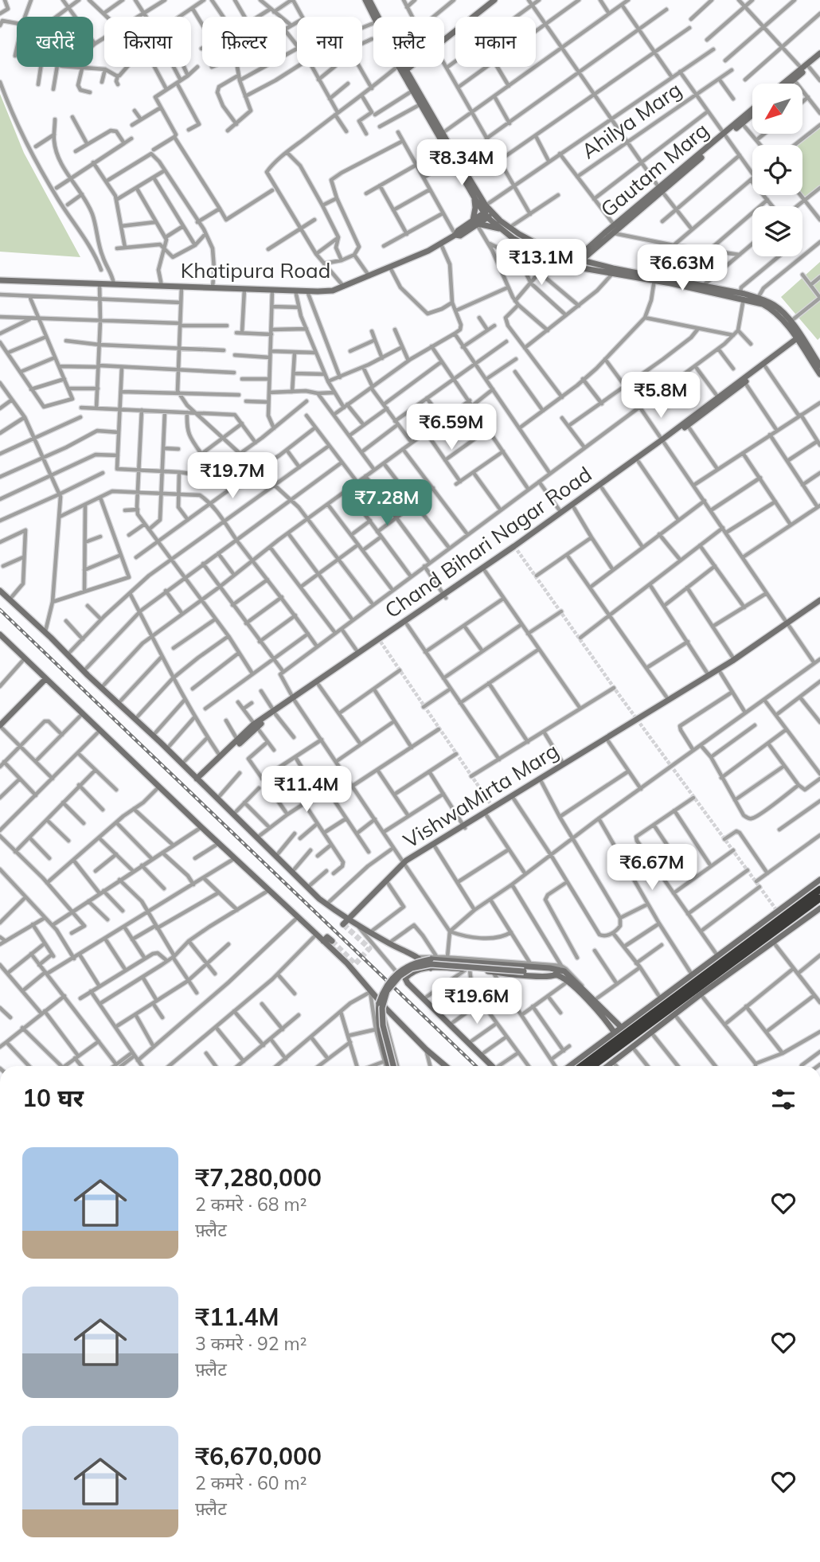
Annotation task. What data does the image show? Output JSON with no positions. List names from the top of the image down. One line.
{"streets":{"street":["Ahilya Marg","Gautam Marg","Khatipura Road","Chand Bihari Nagar Road","VishwaMirta Marg"]},"north":"bottom left","page":{"chip":["खरीदें","किराया","फ़िल्टर","नया","फ़्लैट","मकान"],"price":["₹8.34M","₹13.1M","₹6.63M","₹5.8M","₹6.59M","₹19.7M","₹7.28M","₹11.4M","₹6.67M","₹19.6M"],"heading":"10 घर","list":[{"name":"₹7,280,000","note":"2 कमरे · 68 m² · फ़्लैट"},{"name":"₹11.4M","note":"3 कमरे · 92 m² · फ़्लैट"},{"name":"₹6,670,000","note":"2 कमरे · 60 m² · फ़्लैट"}]}}
